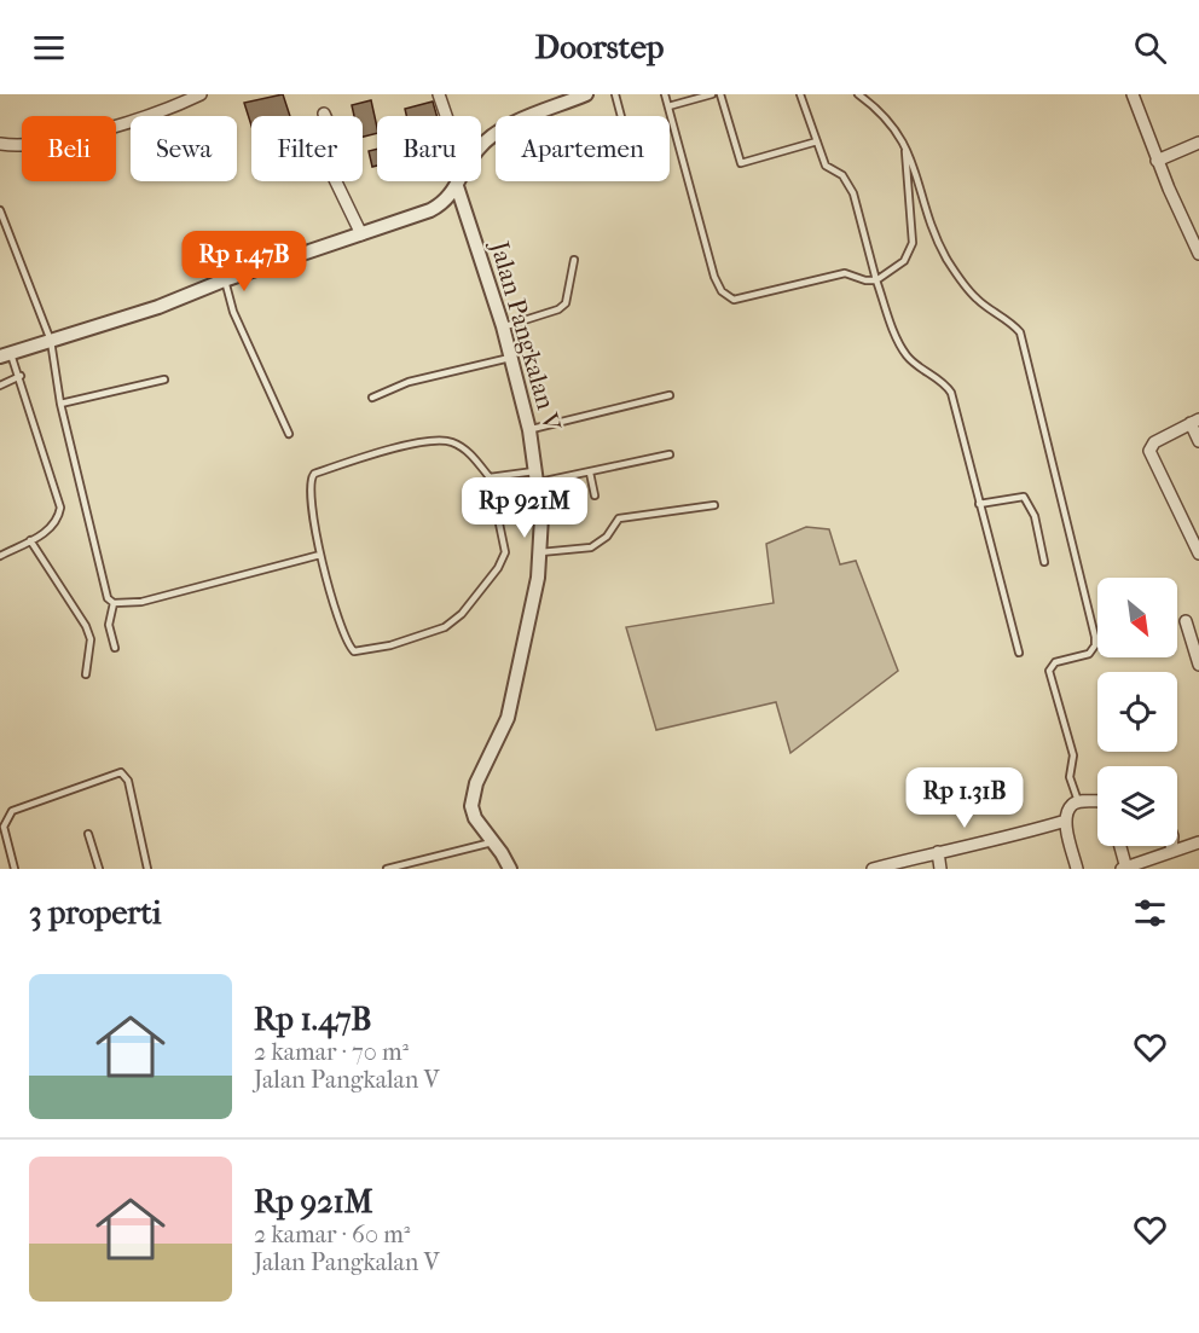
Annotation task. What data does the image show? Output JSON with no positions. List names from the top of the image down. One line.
{"streets":{"street":["Jalan Pangkalan V"]},"north":"bottom right","page":{"header":"Doorstep","chip":["Beli","Sewa","Filter","Baru","Apartemen"],"price":["Rp 1.47B","Rp 921M","Rp 1.31B"],"heading":"3 properti","list":[{"name":"Rp 1.47B","note":"2 kamar · 70 m² · Jalan Pangkalan V"},{"name":"Rp 921M","note":"2 kamar · 60 m² · Jalan Pangkalan V"}]}}
